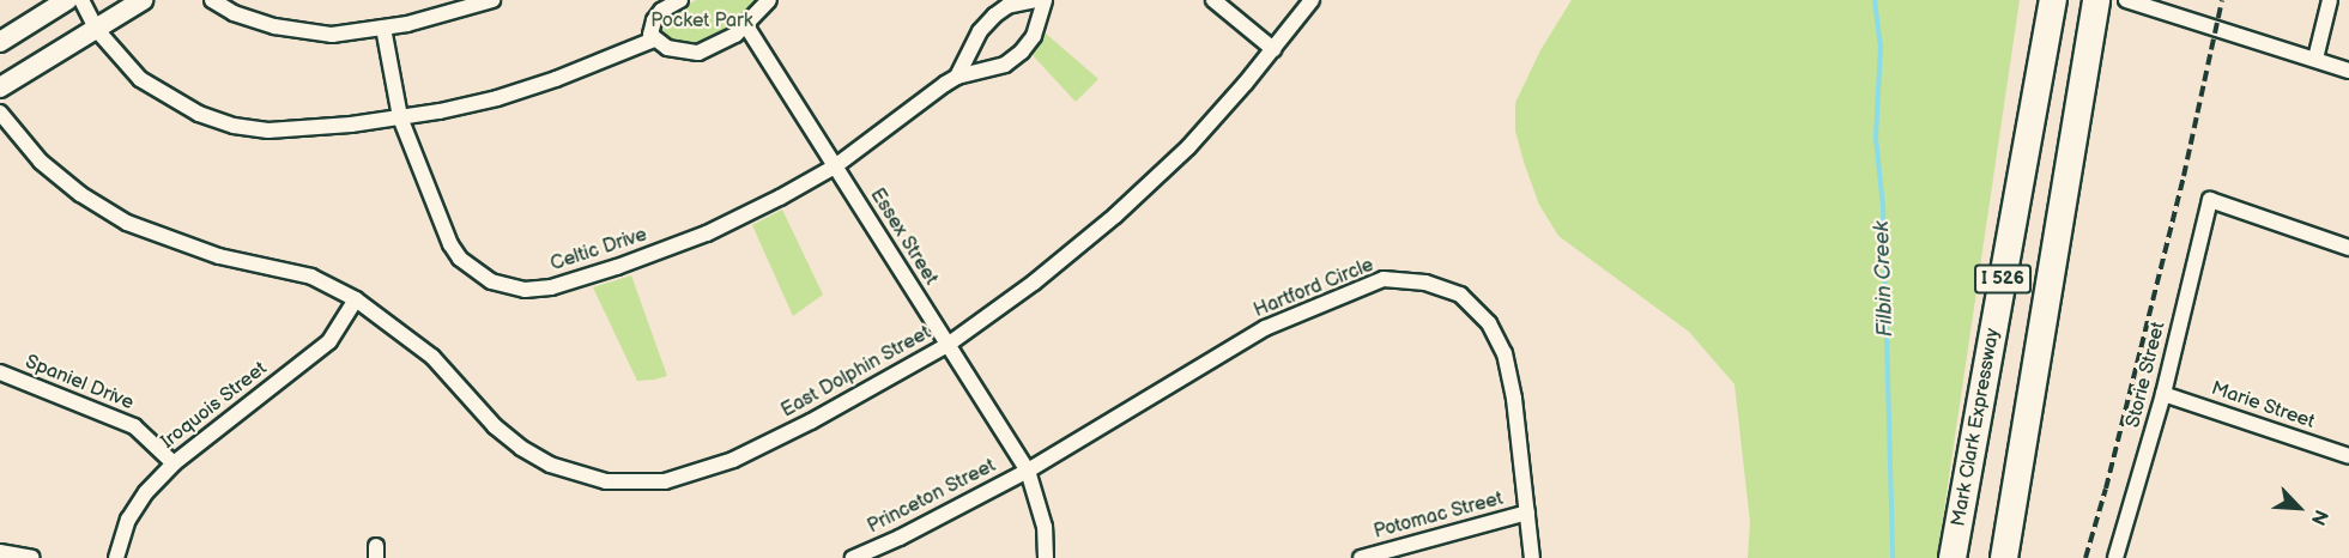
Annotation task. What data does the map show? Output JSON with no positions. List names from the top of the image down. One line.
{"streets":{"highway":["I 526","Mark Clark Expressway"],"street":["Essex Street","Celtic Drive","Hartford Circle","East Dolphin Street","Storie Street","Spaniel Drive","Iroquois Street","Marie Street","Princeton Street","Potomac Street"]},"crossings":[["Essex Street","Celtic Drive"],["Essex Street","Hartford Circle"],["Essex Street","East Dolphin Street"],["Essex Street","Princeton Street"],["Hartford Circle","Princeton Street"],["Hartford Circle","Potomac Street"],["East Dolphin Street","Iroquois Street"],["Storie Street","Marie Street"],["Spaniel Drive","Iroquois Street"]],"water":["Filbin Creek"],"parks":["Pocket Park"],"north":"bottom right"}
